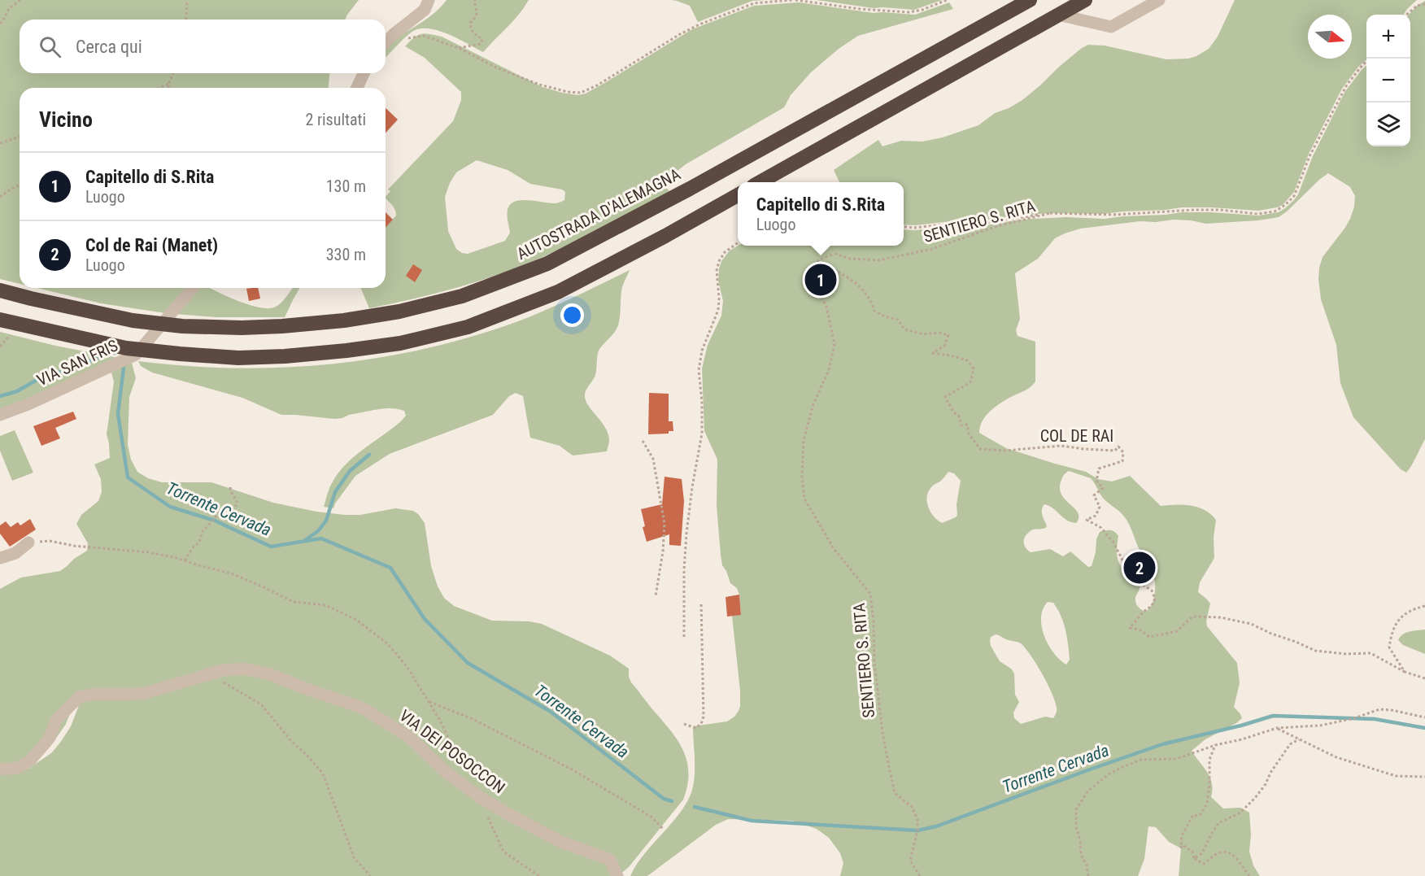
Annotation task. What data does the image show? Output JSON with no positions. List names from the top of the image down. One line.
{"streets":{"highway":["AUTOSTRADA D'ALEMAGNA"],"street":["VIA SAN FRIS","VIA DEI POSOCCON"],"path":["SENTIERO S. RITA","COL DE RAI"]},"crossings":[["SENTIERO S. RITA","COL DE RAI"]],"water":["Torrente Cervada"],"north":"right","page":{"map_buttons":["+","−"],"search":"Cerca qui","heading":["Vicino","2 risultati"],"list":[{"mark":"1","name":"Capitello di S.Rita","note":"Luogo","value":"130 m"},{"mark":"2","name":"Col de Rai (Manet)","note":"Luogo","value":"330 m"}],"popup":["Capitello di S.Rita","Luogo"],"pins":["1","2"]}}
